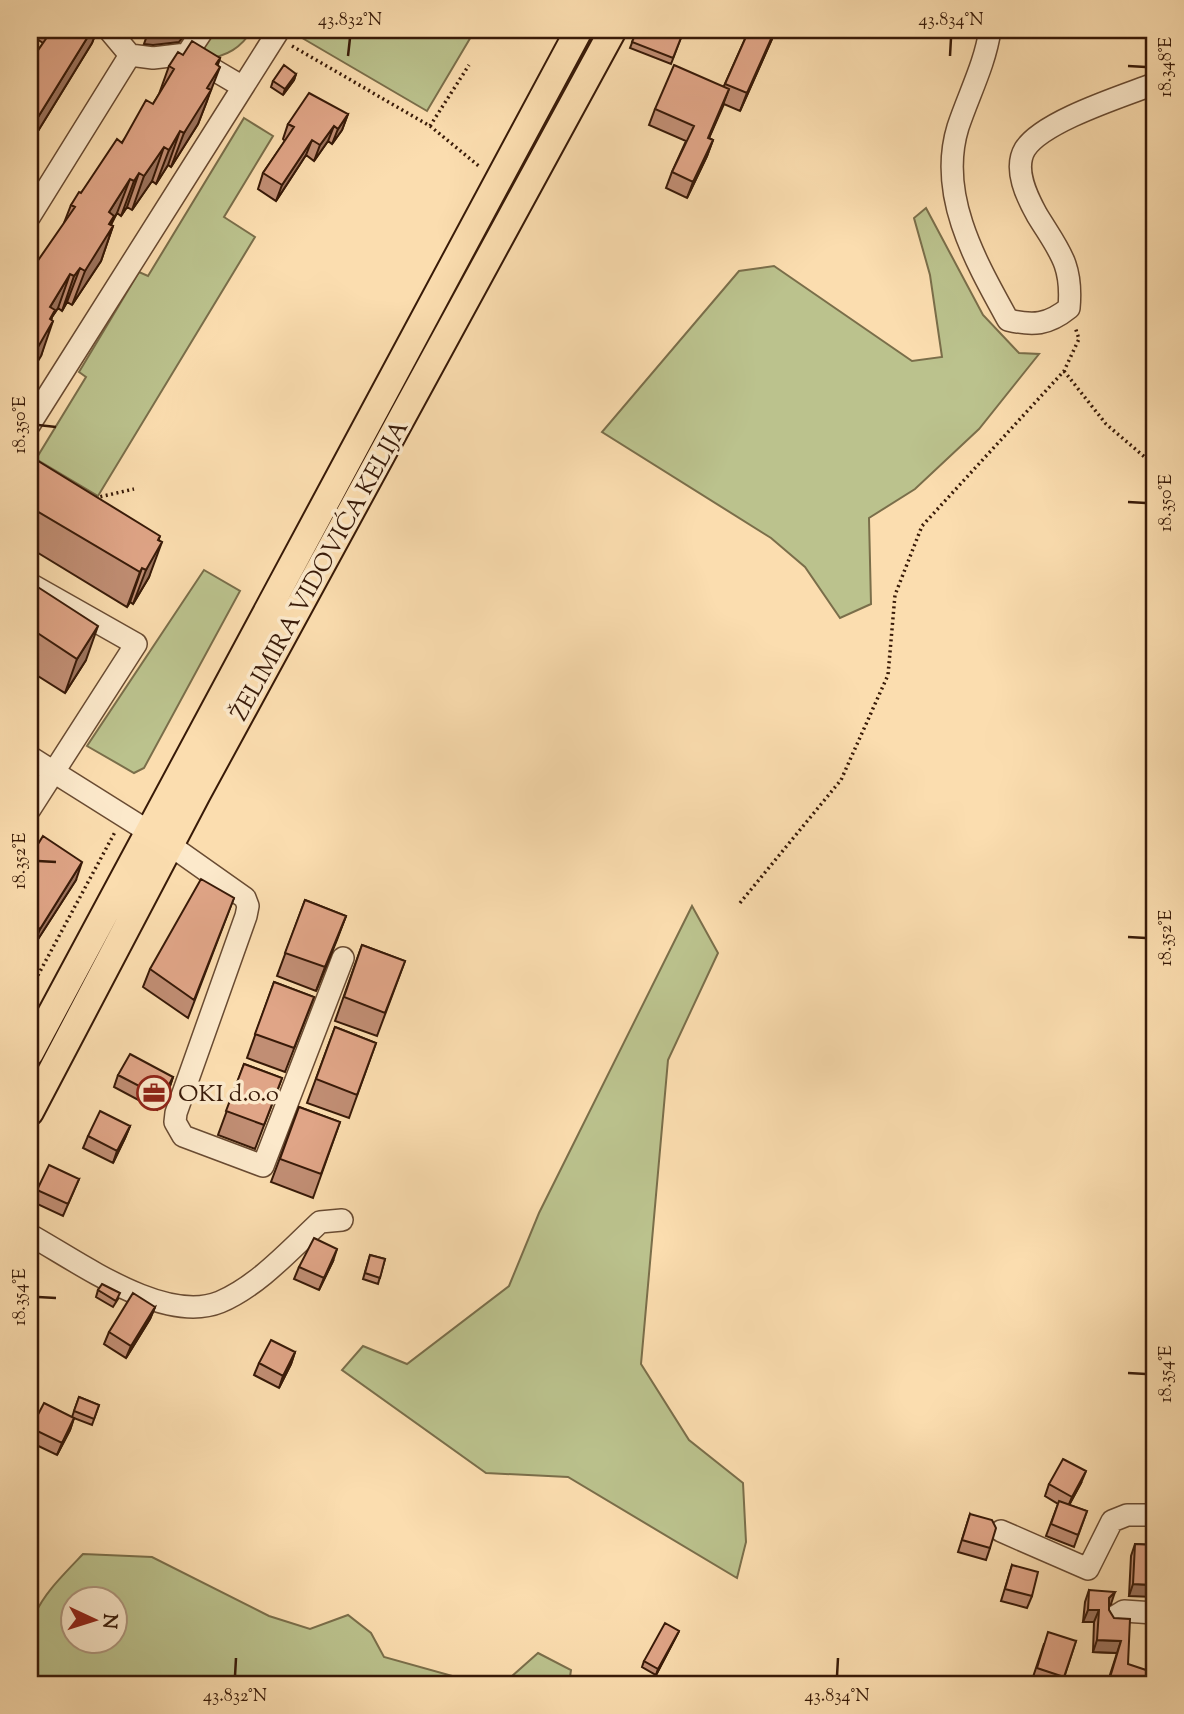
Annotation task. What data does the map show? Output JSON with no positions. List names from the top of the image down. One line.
{"streets":{"main road":["ŽELIMIRA VIDOVIĆA KELIJA"]},"places":{"office":["OKI d.o.o"]},"north":"right","coordinates":["43.832°N","43.834°N","18.348°E","18.350°E","18.352°E","18.354°E"]}
